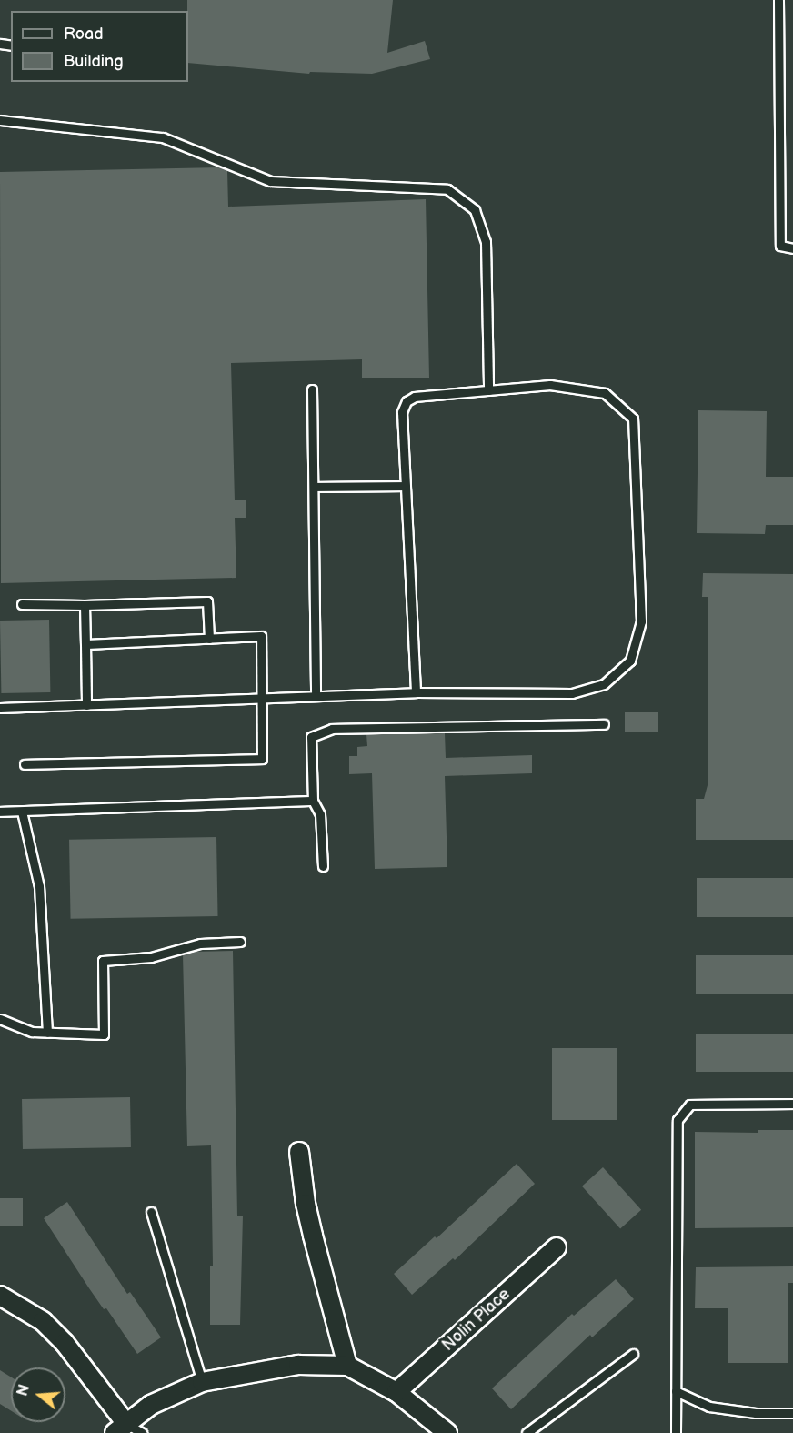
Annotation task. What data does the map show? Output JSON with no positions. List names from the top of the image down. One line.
{"streets":{"street":["Nolin Place"]},"legend":["Road","Building"],"north":"left"}
